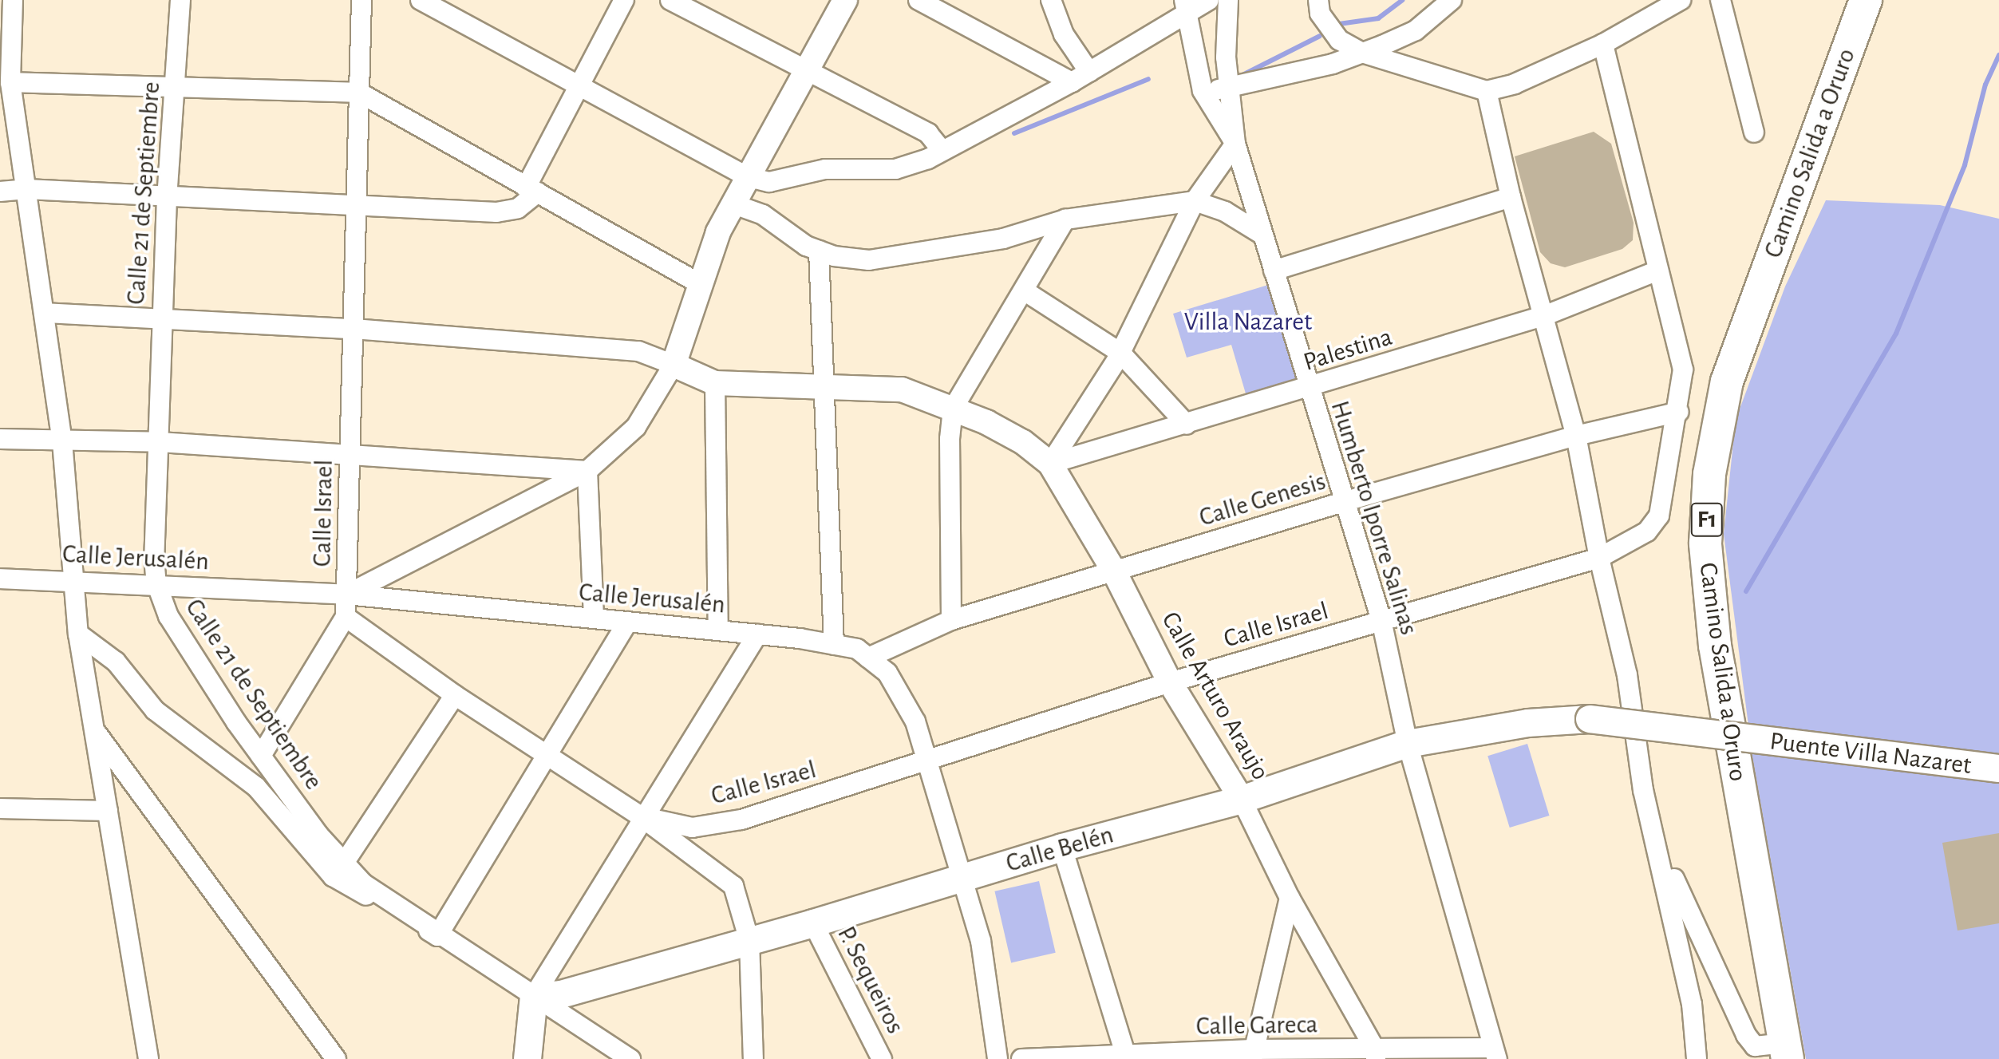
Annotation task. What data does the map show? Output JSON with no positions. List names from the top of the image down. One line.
{"streets":{"highway":["Camino Salida a Oruro","F1"],"main road":["Puente Villa Nazaret","Calle Belén"],"street":["Calle 21 de Septiembre","Palestina","Calle Genesis","Calle Israel","Humberto Iporre Salinas","Calle Jerusalén","Calle Arturo Araujo","P. Sequeiros","Calle Gareca"]},"crossings":[["Calle 21 de Septiembre","Calle Jerusalén"],["Calle 21 de Septiembre","Calle Belén"],["Palestina","Calle Israel"],["Palestina","Humberto Iporre Salinas"],["Palestina","Calle Arturo Araujo"],["Calle Genesis","Calle Israel"],["Calle Genesis","Humberto Iporre Salinas"],["Calle Genesis","Calle Jerusalén"],["Calle Genesis","Calle Arturo Araujo"],["Calle Israel","Humberto Iporre Salinas"],["Calle Israel","Calle Jerusalén"],["Calle Israel","Calle Arturo Araujo"],["Humberto Iporre Salinas","Calle Belén"],["Humberto Iporre Salinas","Calle Gareca"],["Calle Jerusalén","Calle Belén"],["Calle Arturo Araujo","Calle Belén"],["Calle Arturo Araujo","Calle Gareca"],["Puente Villa Nazaret","Calle Belén"],["Calle Belén","P. Sequeiros"]],"parks":["Villa Nazaret"]}
